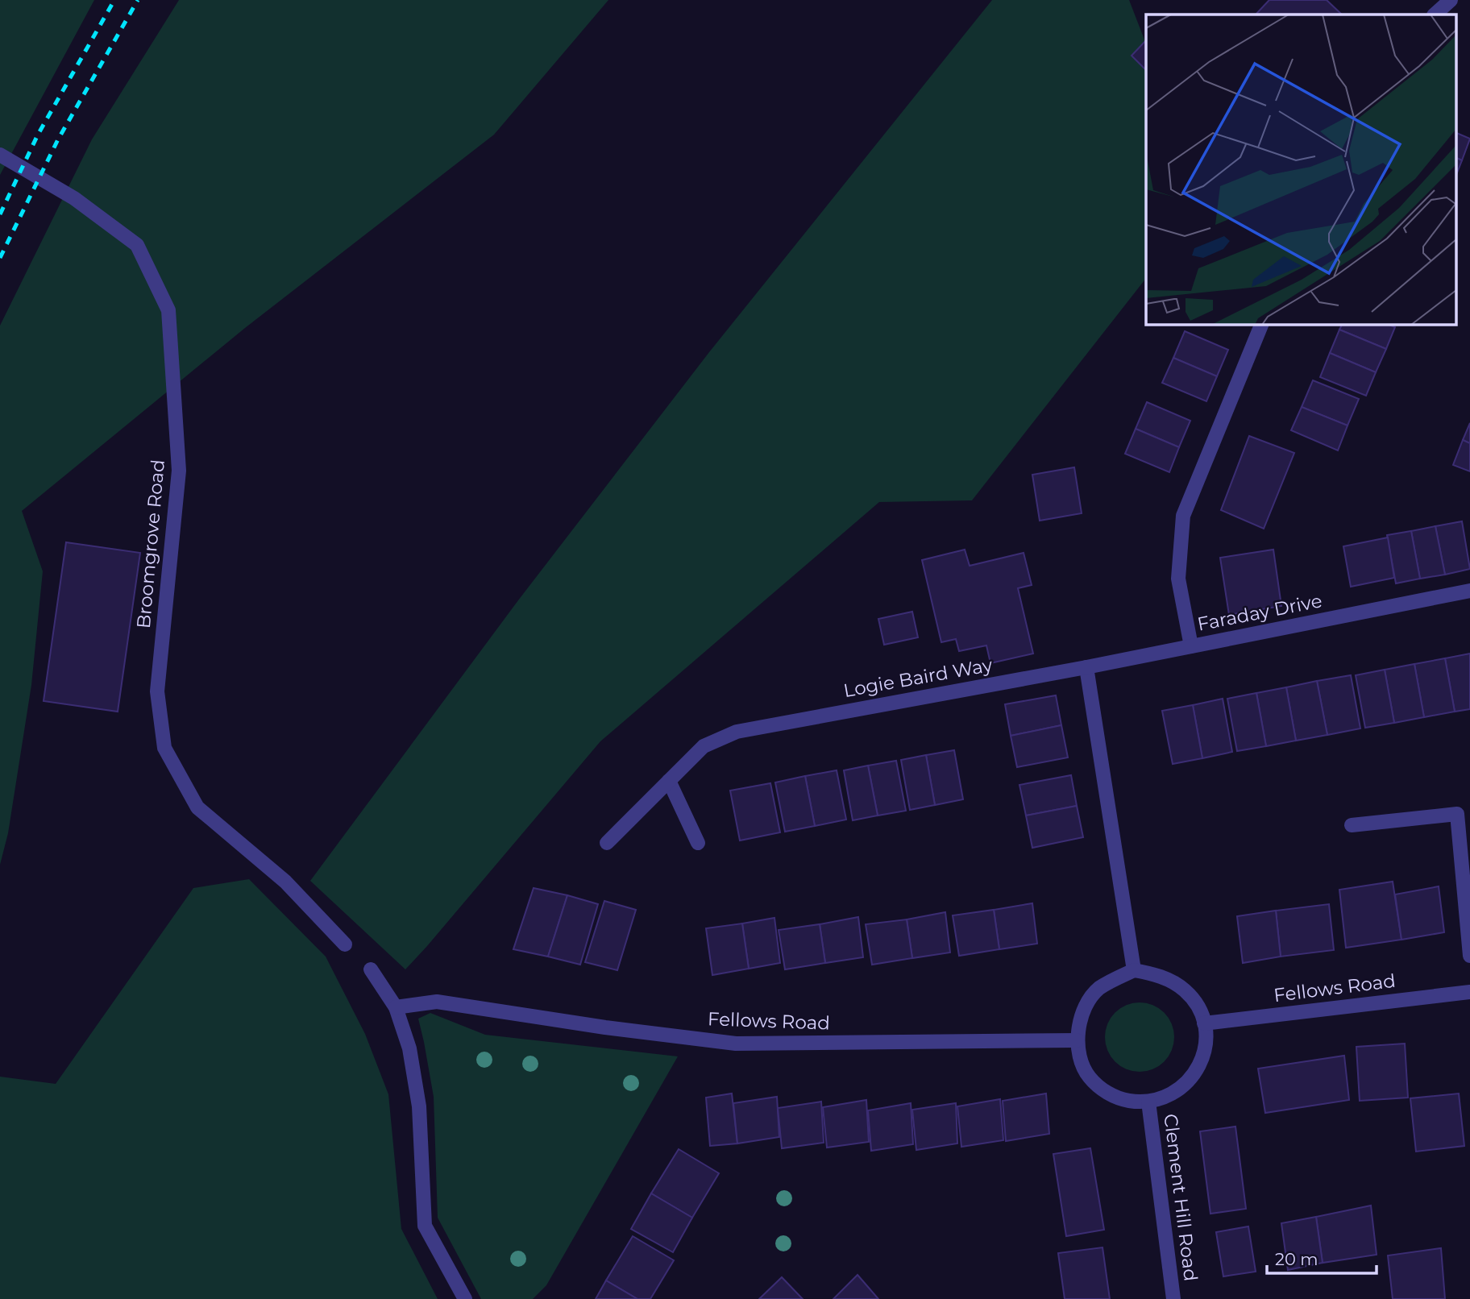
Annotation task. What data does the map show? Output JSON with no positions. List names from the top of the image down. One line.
{"streets":{"street":["Broomgrove Road","Faraday Drive","Logie Baird Way","Fellows Road","Clement Hill Road"]},"crossings":[["Faraday Drive","Logie Baird Way"],["Fellows Road","Clement Hill Road"]],"scale_bar":"20 m"}
